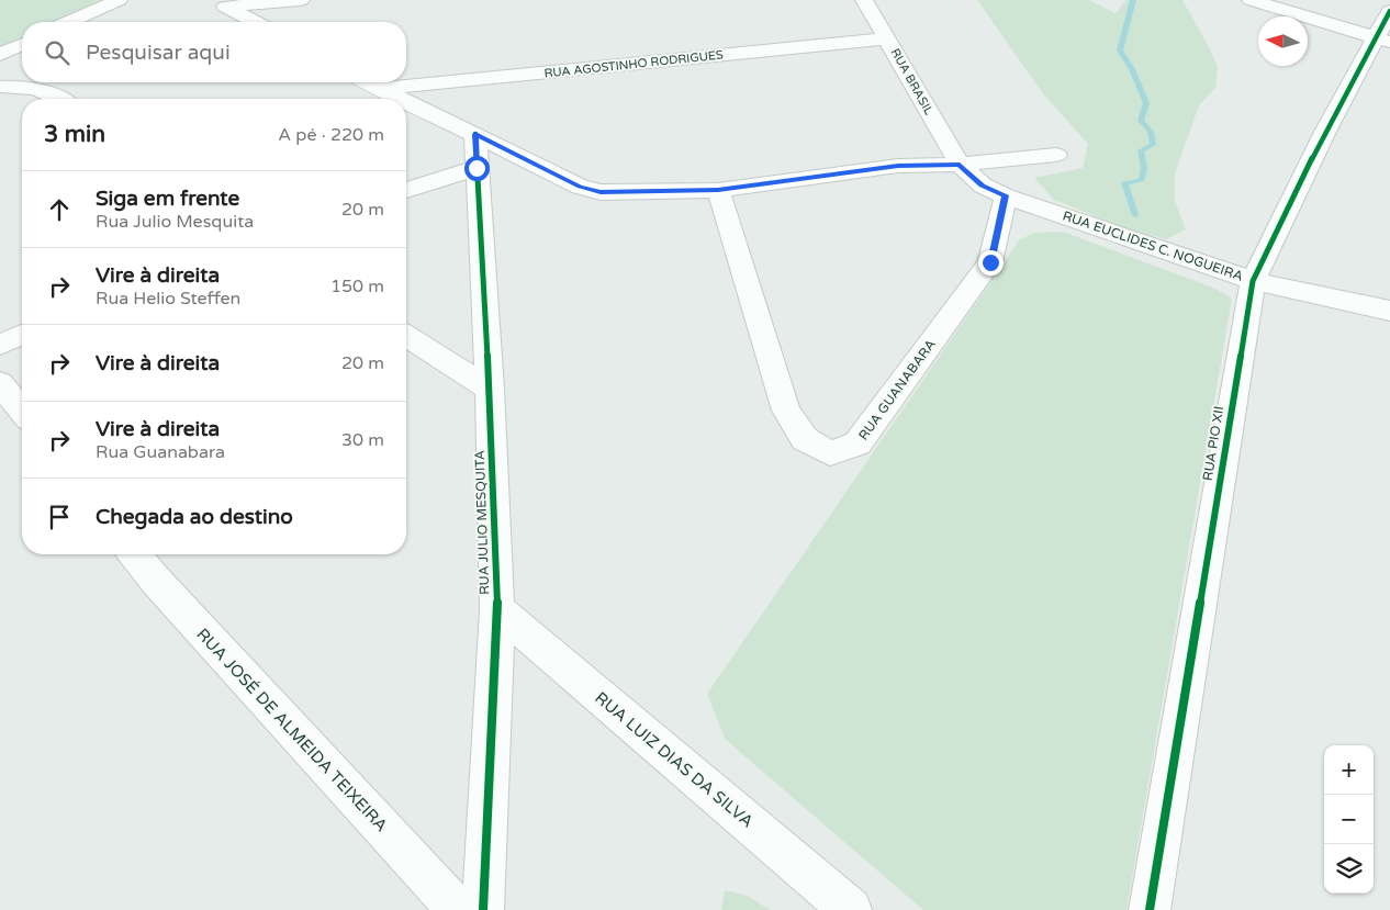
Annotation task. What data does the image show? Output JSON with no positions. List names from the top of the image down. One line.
{"streets":{"street":["RUA AGOSTINHO RODRIGUES","RUA BRASIL","RUA EUCLIDES C. NOGUEIRA","RUA GUANABARA","RUA PIO XII","RUA JULIO MESQUITA","RUA JOSÉ DE ALMEIDA TEIXEIRA","RUA LUIZ DIAS DA SILVA"]},"crossings":[["RUA AGOSTINHO RODRIGUES","RUA BRASIL"],["RUA BRASIL","RUA EUCLIDES C. NOGUEIRA"],["RUA EUCLIDES C. NOGUEIRA","RUA GUANABARA"],["RUA EUCLIDES C. NOGUEIRA","RUA PIO XII"],["RUA JULIO MESQUITA","RUA LUIZ DIAS DA SILVA"]],"north":"left","page":{"search":"Pesquisar aqui","heading":["3 min","A pé · 220 m"],"list":[["Siga em frente","Rua Julio Mesquita","20 m"],["Vire à direita","Rua Helio Steffen","150 m"],["Vire à direita","20 m"],["Vire à direita","Rua Guanabara","30 m"],"Chegada ao destino"],"map_buttons":["+","−"]}}
